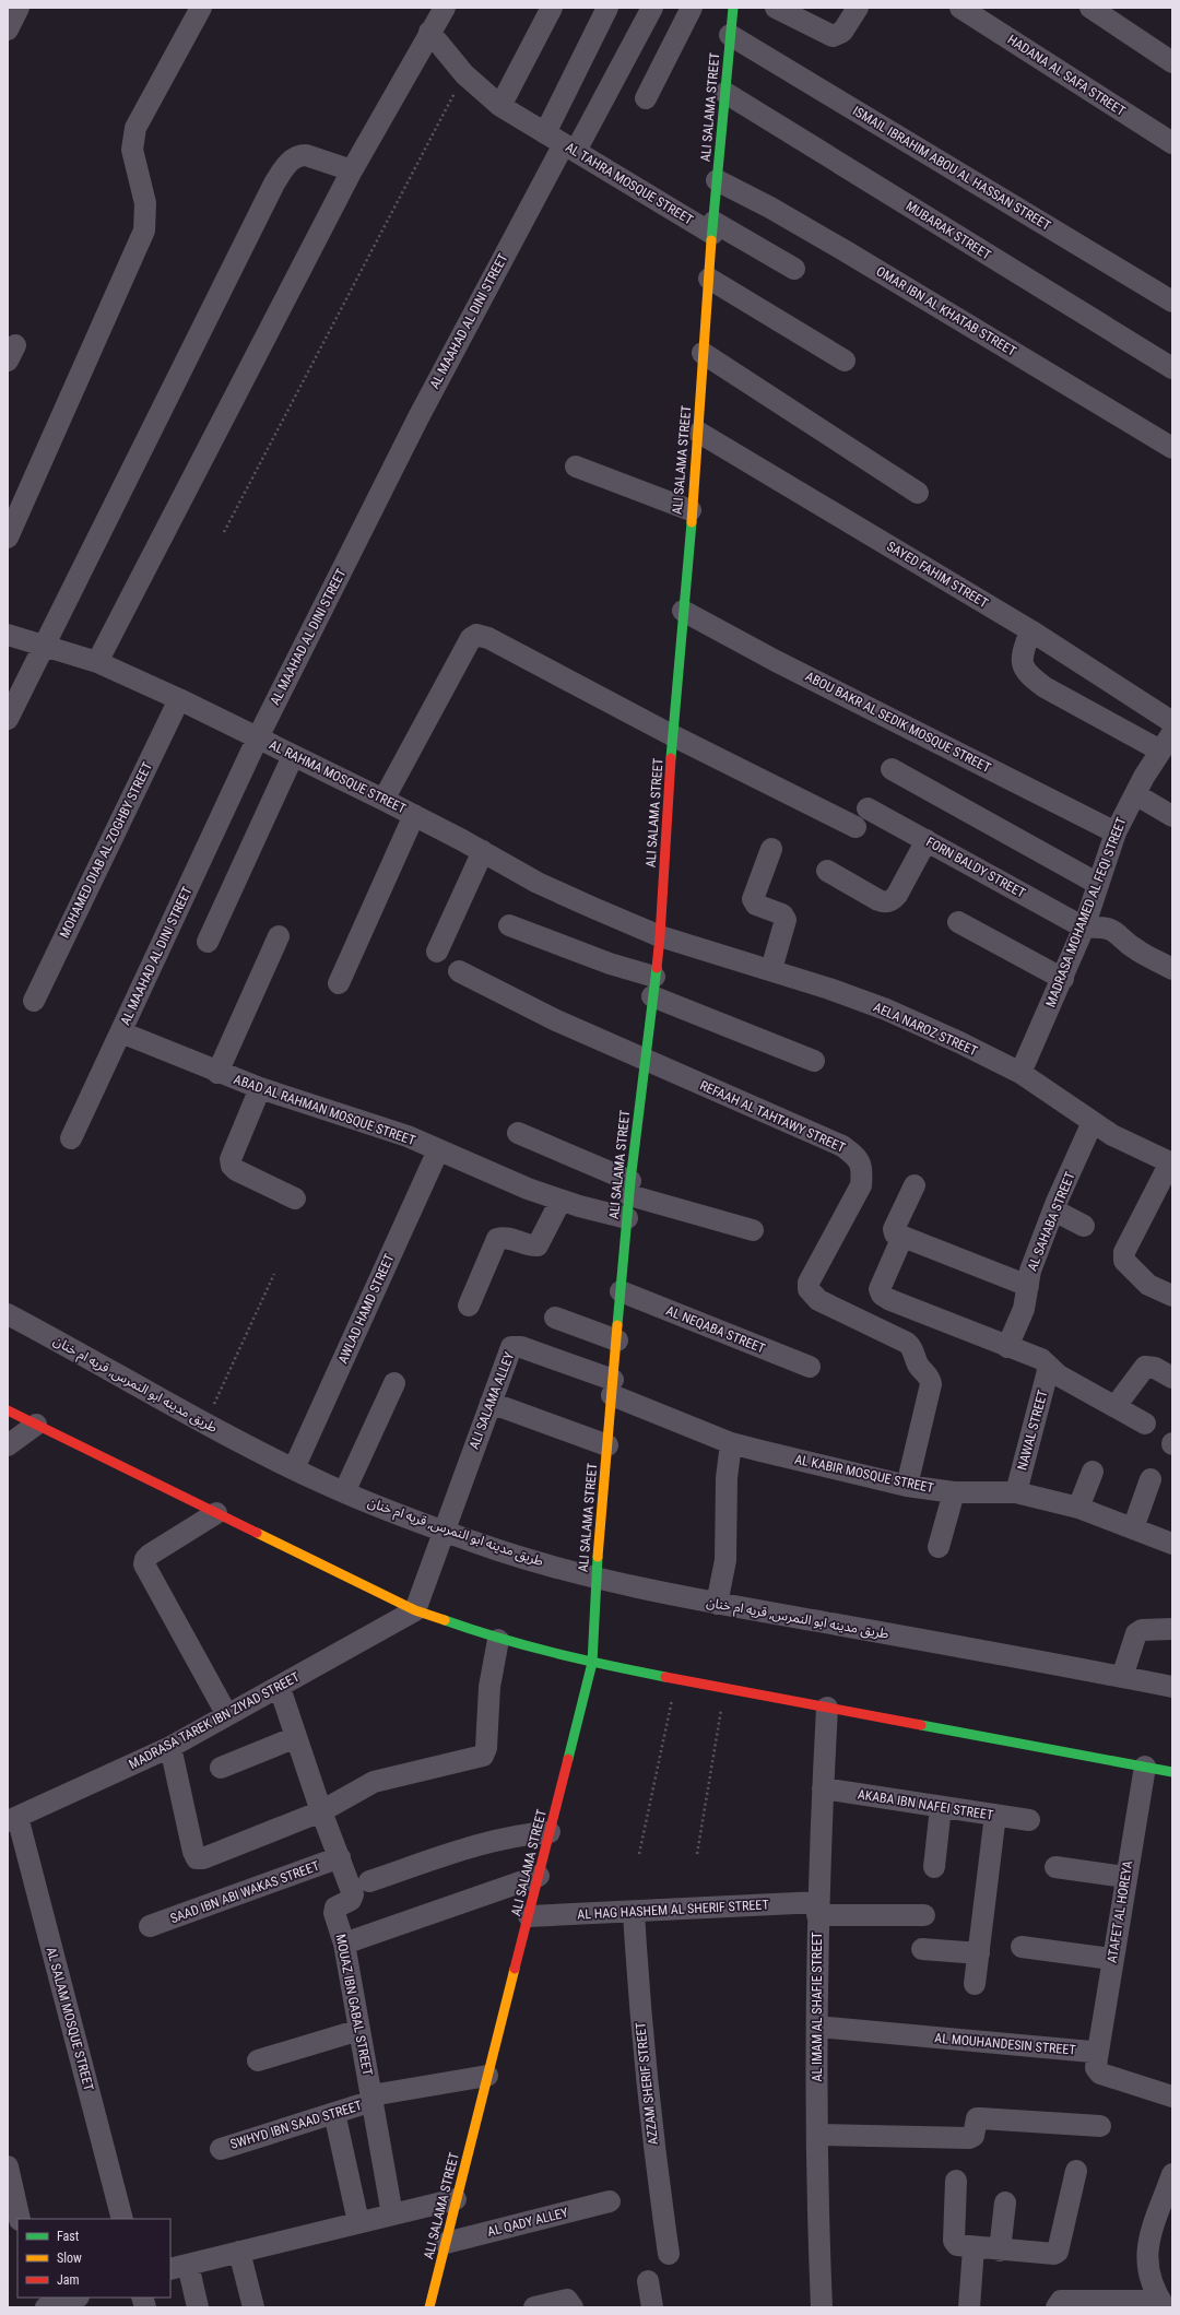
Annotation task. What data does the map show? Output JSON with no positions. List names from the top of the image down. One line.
{"streets":{"street":["HADANA AL SAFA STREET","ALI SALAMA STREET","ISMAIL IBRAHIM ABOU AL HASSAN STREET","AL TAHRA MOSQUE STREET","MUBARAK STREET","OMAR IBN AL KHATAB STREET","AL MAAHAD AL DINI STREET","SAYED FAHIM STREET","ABOU BAKR AL SEDIK MOSQUE STREET","AL RAHMA MOSQUE STREET","MOHAMED DIAB AL ZOGHBY STREET","FORN BALDY STREET","MADRASA MOHAMED AL FEQI STREET","AELA NAROZ STREET","ABAD AL RAHMAN MOSQUE STREET","REFAAH AL TAHTAWY STREET","AL SAHABA STREET","AWLAD HAMD STREET","AL NEQABA STREET","طريق مدينه ابو النمرس, قريه ام خنان","ALI SALAMA ALLEY","NAWAL STREET","AL KABIR MOSQUE STREET","MADRASA TAREK IBN ZIYAD STREET","AKABA IBN NAFEI STREET","SAAD IBN ABI WAKAS STREET","AL HAG HASHEM AL SHERIF STREET","ATAFET AL HOREYA","MOUAZ IBN GABAL STREET","AL IMAM AL SHAFIE STREET","AL SALAM MOSQUE STREET","AL MOUHANDESIN STREET","AZZAM SHERIF STREET","SWHYD IBN SAAD STREET","AL QADY ALLEY"]},"crossings":[["ALI SALAMA STREET","ISMAIL IBRAHIM ABOU AL HASSAN STREET"],["ALI SALAMA STREET","AL TAHRA MOSQUE STREET"],["ALI SALAMA STREET","MUBARAK STREET"],["ALI SALAMA STREET","OMAR IBN AL KHATAB STREET"],["ALI SALAMA STREET","SAYED FAHIM STREET"],["ALI SALAMA STREET","ABOU BAKR AL SEDIK MOSQUE STREET"],["ALI SALAMA STREET","AL RAHMA MOSQUE STREET"],["ALI SALAMA STREET","AELA NAROZ STREET"],["ALI SALAMA STREET","ABAD AL RAHMAN MOSQUE STREET"],["ALI SALAMA STREET","REFAAH AL TAHTAWY STREET"],["ALI SALAMA STREET","AL NEQABA STREET"],["ALI SALAMA STREET","طريق مدينه ابو النمرس, قريه ام خنان"],["ALI SALAMA STREET","ALI SALAMA ALLEY"],["ALI SALAMA STREET","AL KABIR MOSQUE STREET"],["ALI SALAMA STREET","AL HAG HASHEM AL SHERIF STREET"],["ALI SALAMA STREET","SWHYD IBN SAAD STREET"],["ALI SALAMA STREET","AL QADY ALLEY"],["AL TAHRA MOSQUE STREET","AL MAAHAD AL DINI STREET"],["AL MAAHAD AL DINI STREET","AL RAHMA MOSQUE STREET"],["AL MAAHAD AL DINI STREET","ABAD AL RAHMAN MOSQUE STREET"],["ABOU BAKR AL SEDIK MOSQUE STREET","MADRASA MOHAMED AL FEQI STREET"],["AL RAHMA MOSQUE STREET","MOHAMED DIAB AL ZOGHBY STREET"],["AL RAHMA MOSQUE STREET","AELA NAROZ STREET"],["FORN BALDY STREET","MADRASA MOHAMED AL FEQI STREET"],["MADRASA MOHAMED AL FEQI STREET","AELA NAROZ STREET"],["AELA NAROZ STREET","AL SAHABA STREET"],["ABAD AL RAHMAN MOSQUE STREET","AWLAD HAMD STREET"],["REFAAH AL TAHTAWY STREET","AL KABIR MOSQUE STREET"],["AWLAD HAMD STREET","طريق مدينه ابو النمرس, قريه ام خنان"],["طريق مدينه ابو النمرس, قريه ام خنان","ALI SALAMA ALLEY"],["ALI SALAMA ALLEY","AL KABIR MOSQUE STREET"],["ALI SALAMA ALLEY","MADRASA TAREK IBN ZIYAD STREET"],["NAWAL STREET","AL KABIR MOSQUE STREET"],["MADRASA TAREK IBN ZIYAD STREET","MOUAZ IBN GABAL STREET"],["MADRASA TAREK IBN ZIYAD STREET","AL SALAM MOSQUE STREET"],["AKABA IBN NAFEI STREET","AL IMAM AL SHAFIE STREET"],["SAAD IBN ABI WAKAS STREET","MOUAZ IBN GABAL STREET"],["AL HAG HASHEM AL SHERIF STREET","AL IMAM AL SHAFIE STREET"],["AL HAG HASHEM AL SHERIF STREET","AZZAM SHERIF STREET"],["ATAFET AL HOREYA","AL MOUHANDESIN STREET"],["MOUAZ IBN GABAL STREET","SWHYD IBN SAAD STREET"],["AL IMAM AL SHAFIE STREET","AL MOUHANDESIN STREET"]],"legend":["Fast","Slow","Jam"]}
